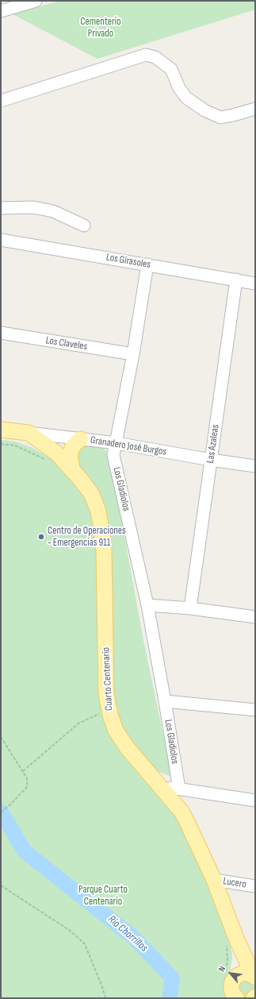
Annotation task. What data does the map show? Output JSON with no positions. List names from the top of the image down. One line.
{"streets":{"main road":["Granadero José Burgos","Cuarto Centenario"],"street":["Los Girasoles","Los Claveles","Las Azaleas","Los Gladiolos","Lucero"]},"crossings":[["Los Girasoles","Las Azaleas"],["Los Girasoles","Los Gladiolos"],["Los Claveles","Los Gladiolos"],["Las Azaleas","Granadero José Burgos"],["Granadero José Burgos","Los Gladiolos"],["Granadero José Burgos","Cuarto Centenario"],["Cuarto Centenario","Lucero"]],"water":["Río Chorrillos"],"parks":["Cementerio Privado","Parque Cuarto Centenario"],"places":["Centro de Operaciones - Emergencias 911"],"north":"top left"}
